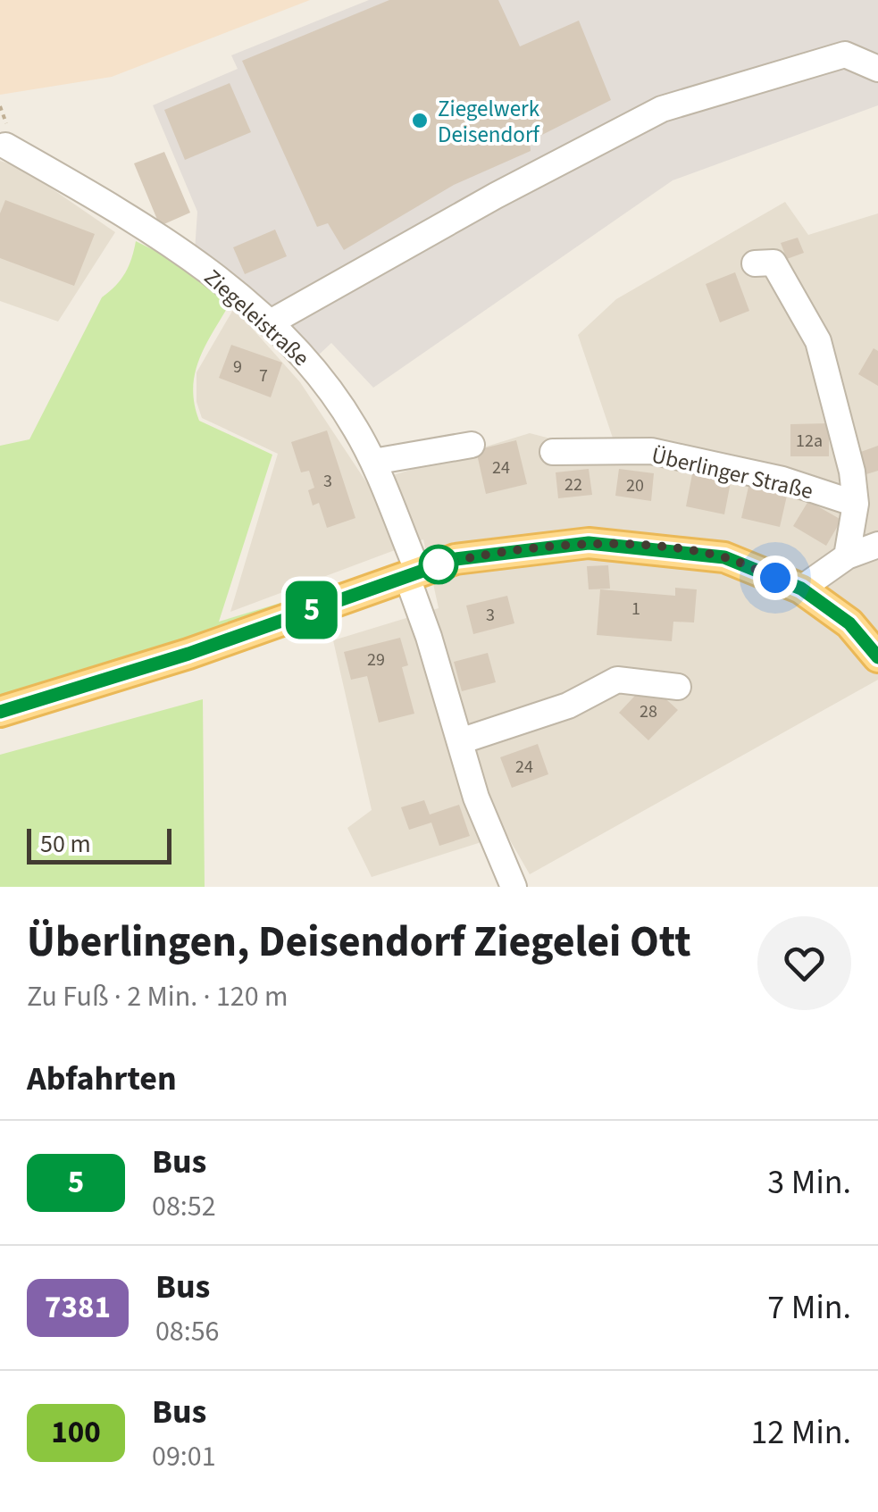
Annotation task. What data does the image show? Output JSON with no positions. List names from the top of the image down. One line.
{"streets":{"street":["Ziegeleistraße","Überlinger Straße"]},"places":["Ziegelwerk Deisendorf"],"lines":["bus line 5"],"house_numbers":["9","7","12a","24","3","22","20","1","3","29","28","24"],"scale_bar":"50 m","page":{"on_map":"5","scale":"50 m","heading":[["Überlingen, Deisendorf Ziegelei Ott","Zu Fuß · 2 Min. · 120 m"],"Abfahrten"],"list":[{"mark":"5","name":"Bus","note":"08:52","value":"3 Min."},{"mark":"7381","name":"Bus","note":"08:56","value":"7 Min."},{"mark":"100","name":"Bus","note":"09:01","value":"12 Min."}]}}
